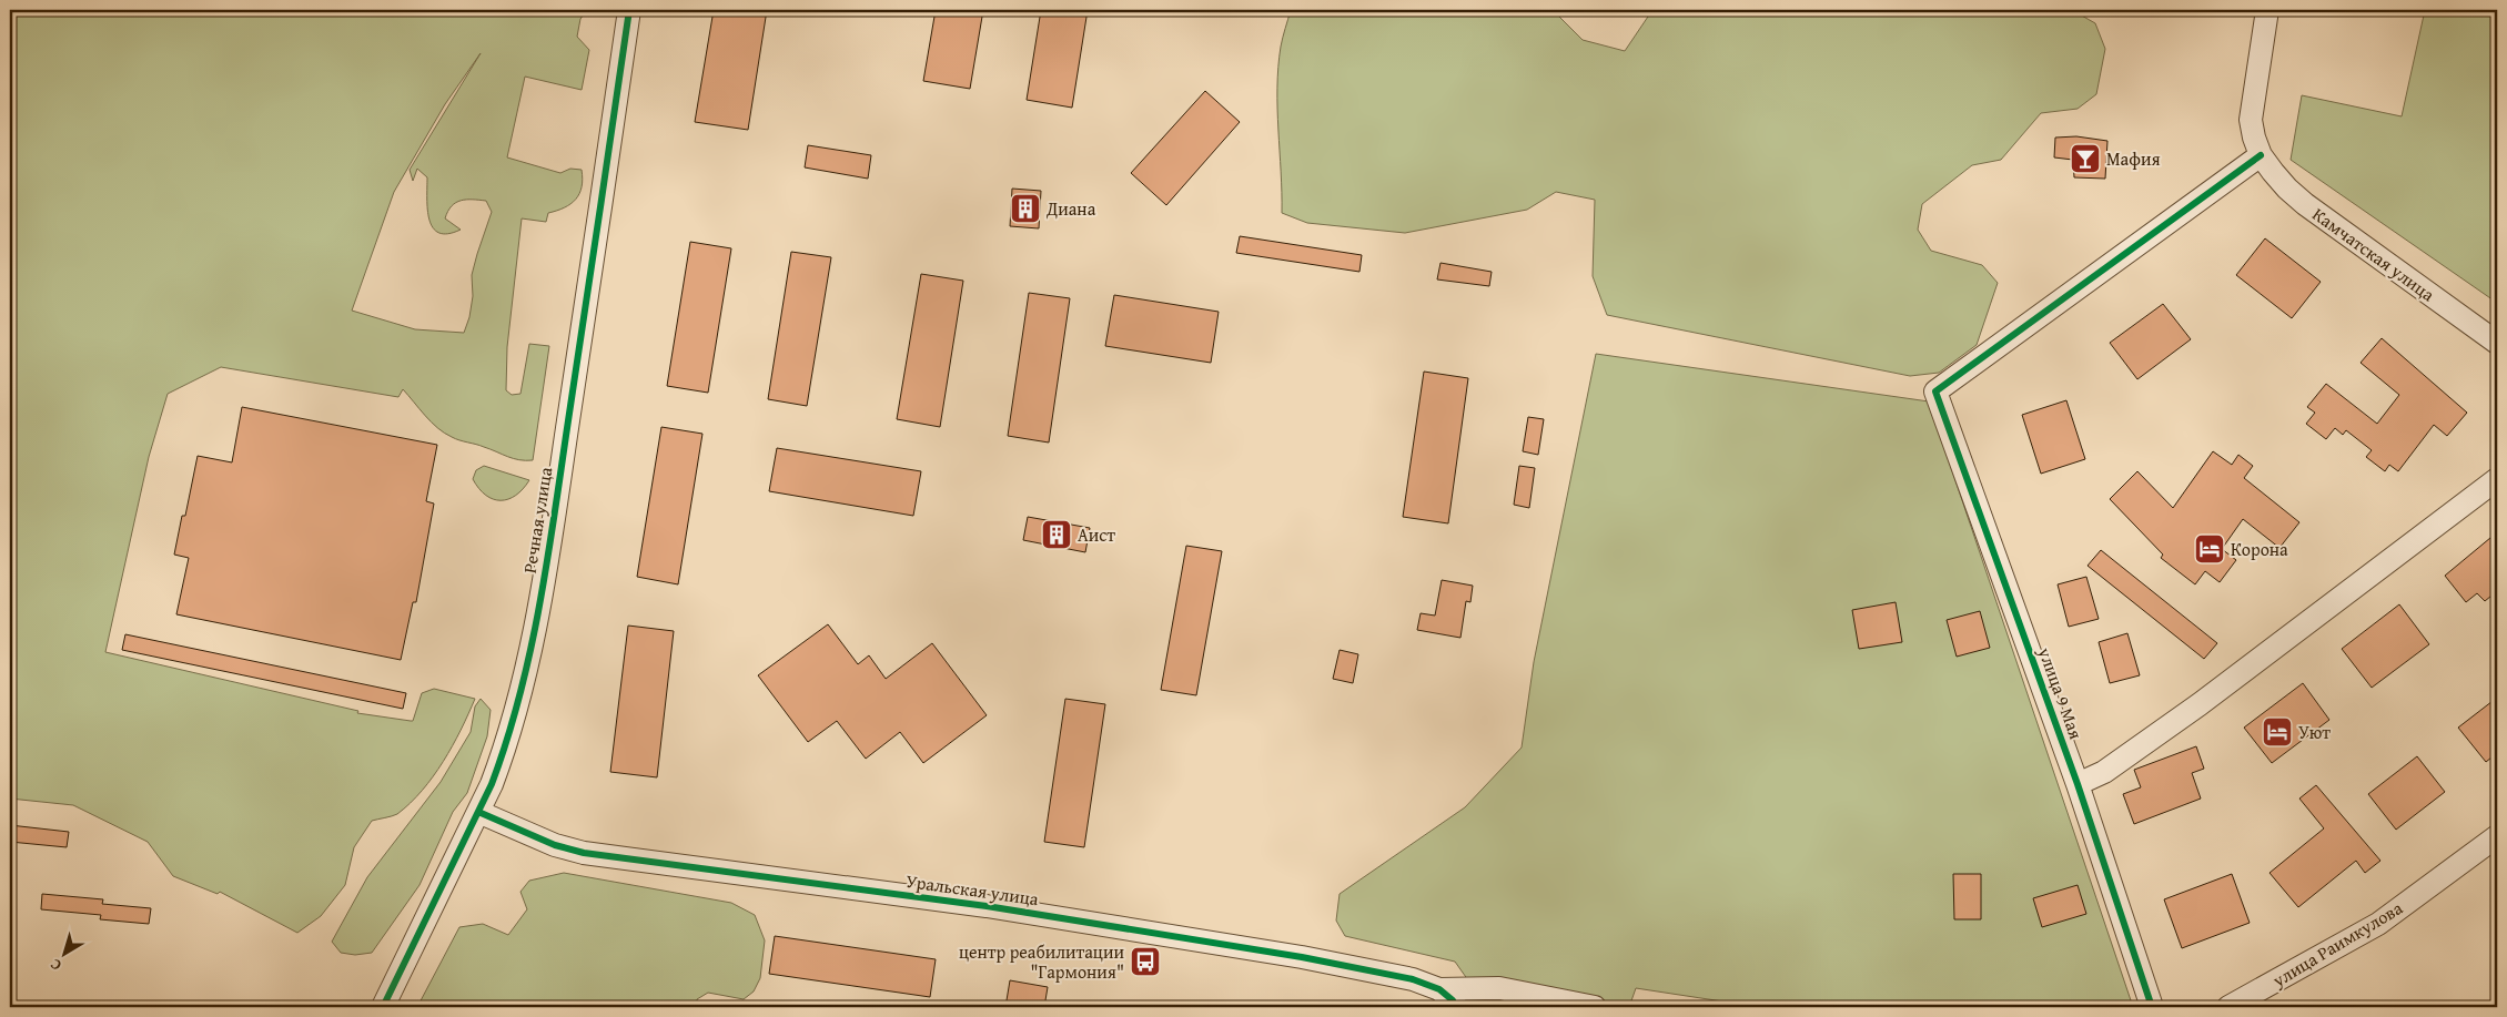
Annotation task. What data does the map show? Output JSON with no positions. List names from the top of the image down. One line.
{"streets":{"street":["Камчатская улица","Речная улица","улица 9 Мая","Уральская улица","улица Раимкулова"]},"crossings":[["Камчатская улица","улица 9 Мая"],["Речная улица","Уральская улица"]],"places":{"bar":["Мафия"],"building":["Диана","Аист"],"hotel":["Корона","Уют"],"bus stop":["центр реабилитации \"Гармония\""]},"north":"bottom left"}
